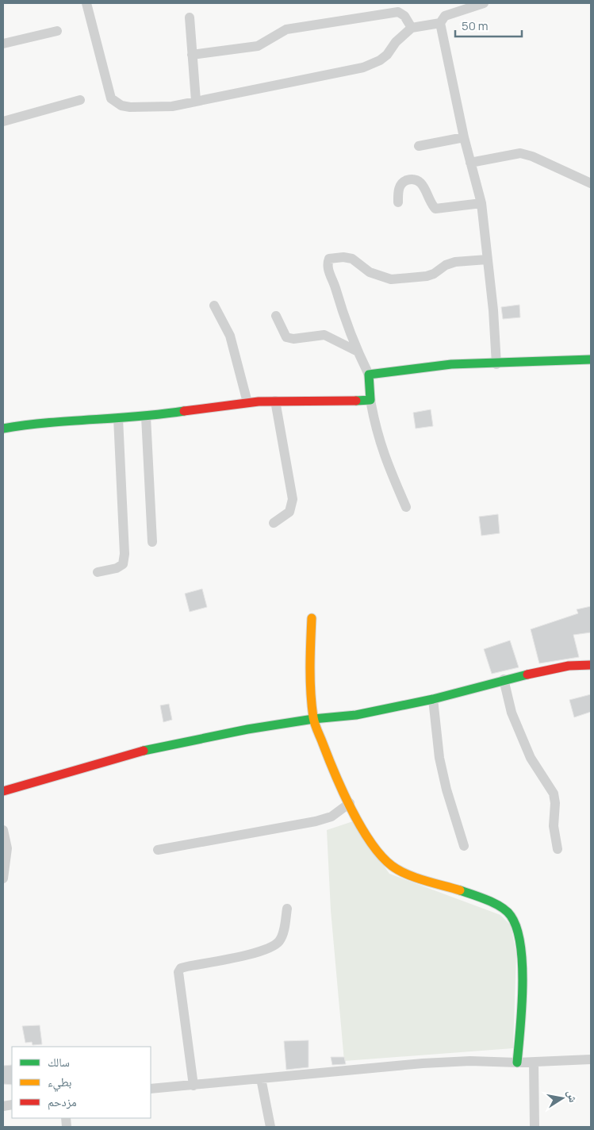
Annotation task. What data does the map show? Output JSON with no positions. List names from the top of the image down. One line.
{"legend":["سالك","بطيء","مزدحم"],"scale_bar":"50 m","north":"right"}
